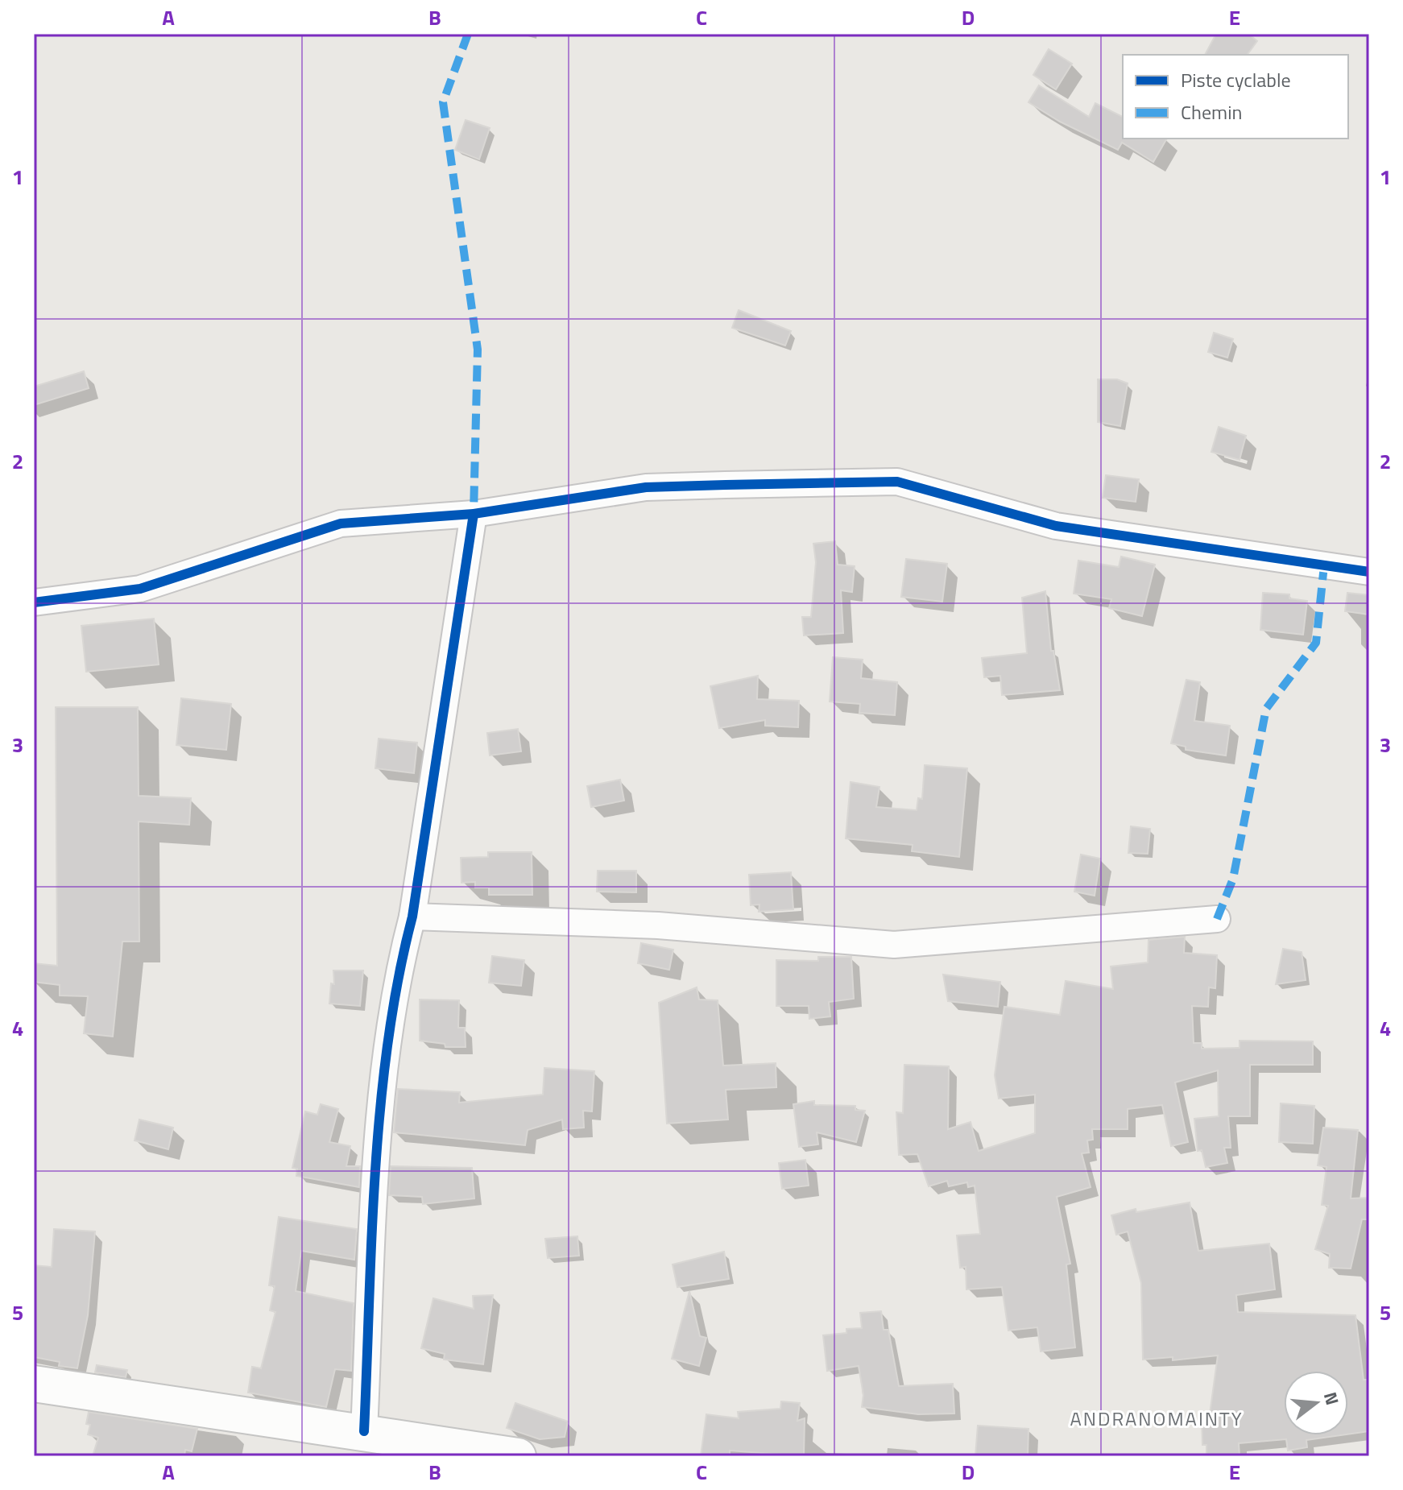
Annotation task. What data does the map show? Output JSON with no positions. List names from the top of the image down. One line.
{"districts":["ANDRANOMAINTY"],"legend":["Piste cyclable","Chemin"],"north":"right","grid":{"columns":["A","B","C","D","E"],"rows":["1","2","3","4","5"]}}
